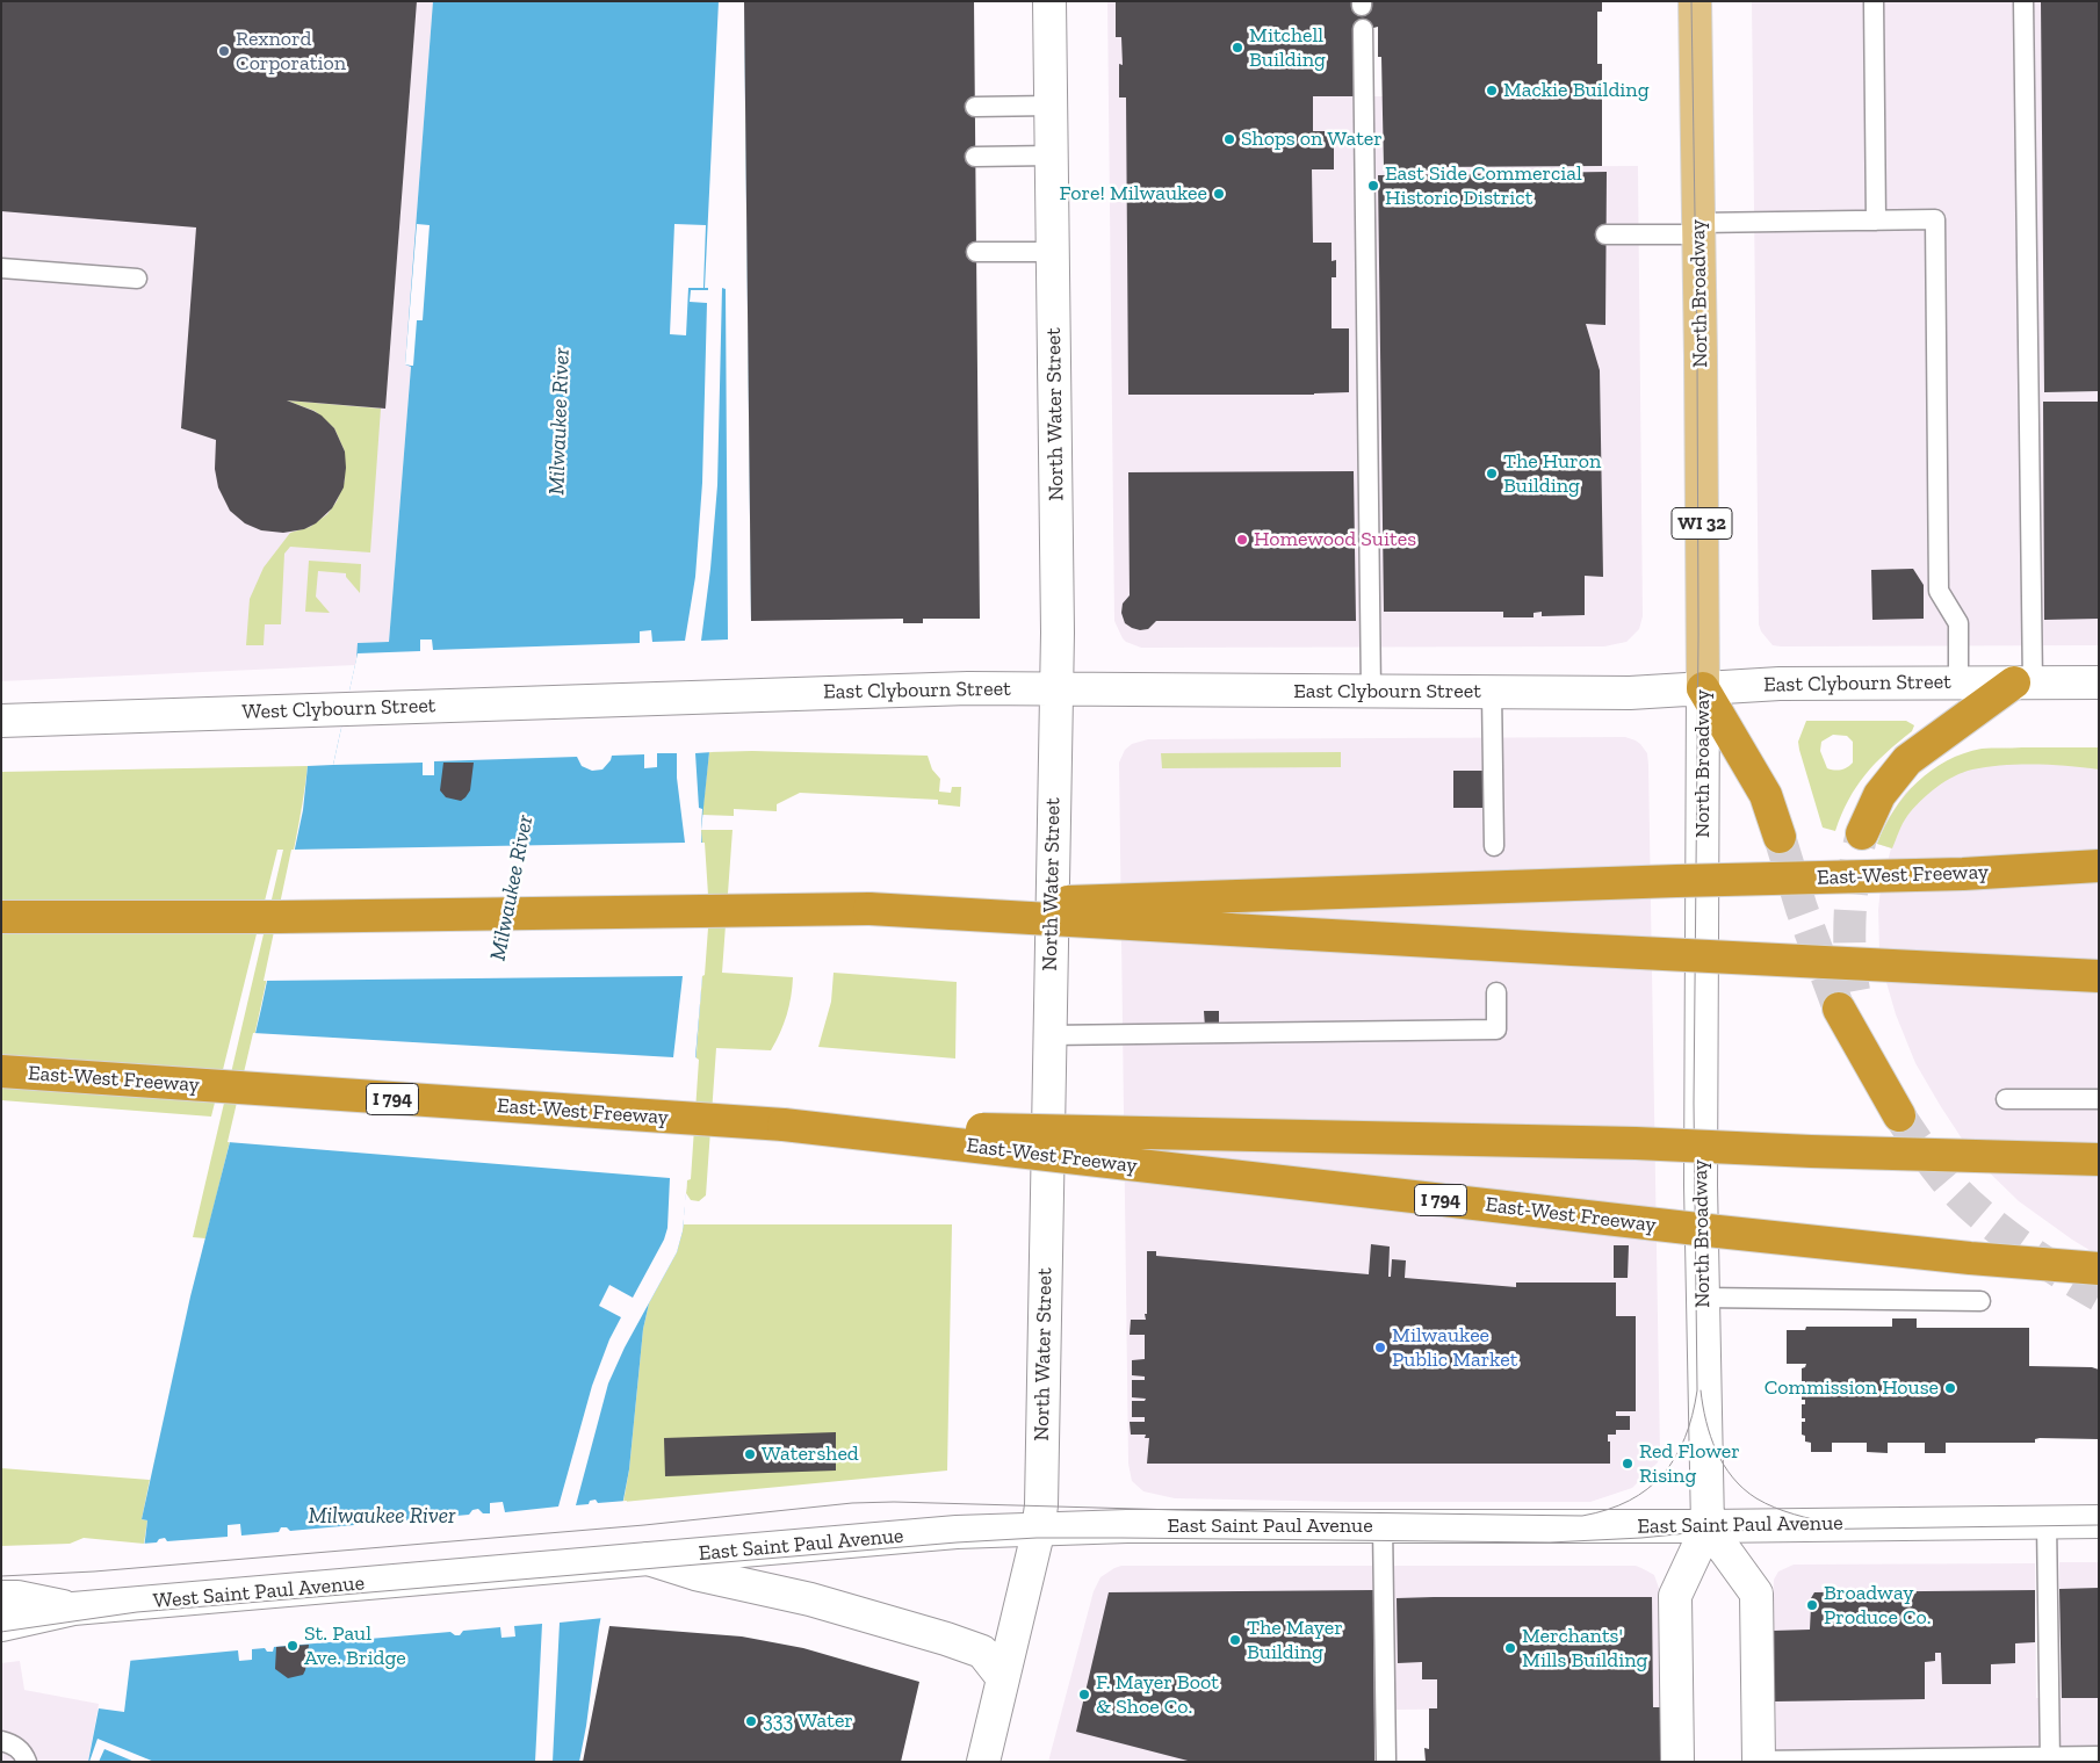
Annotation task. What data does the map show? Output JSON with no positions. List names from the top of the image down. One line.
{"streets":{"highway":["East-West Freeway","I 794"],"main road":["North Broadway","North Water Street","WI 32","East Clybourn Street","West Clybourn Street","East Saint Paul Avenue","West Saint Paul Avenue"]},"crossings":[["North Broadway","East Clybourn Street"],["North Broadway","East Saint Paul Avenue"],["North Water Street","East Clybourn Street"],["North Water Street","East Saint Paul Avenue"],["East Clybourn Street","West Clybourn Street"],["East Saint Paul Avenue","West Saint Paul Avenue"]],"water":["Milwaukee River"],"places":["Mitchell Building","Rexnord Corporation","Mackie Building","Shops on Water","East Side Commercial Historic District","Fore! Milwaukee","The Huron Building","Homewood Suites","Milwaukee Public Market","Commission House","Watershed","Red Flower Rising","Broadway Produce Co.","The Mayer Building","St. Paul Ave. Bridge","Merchants' Mills Building","F. Mayer Boot & Shoe Co.","333 Water"]}
